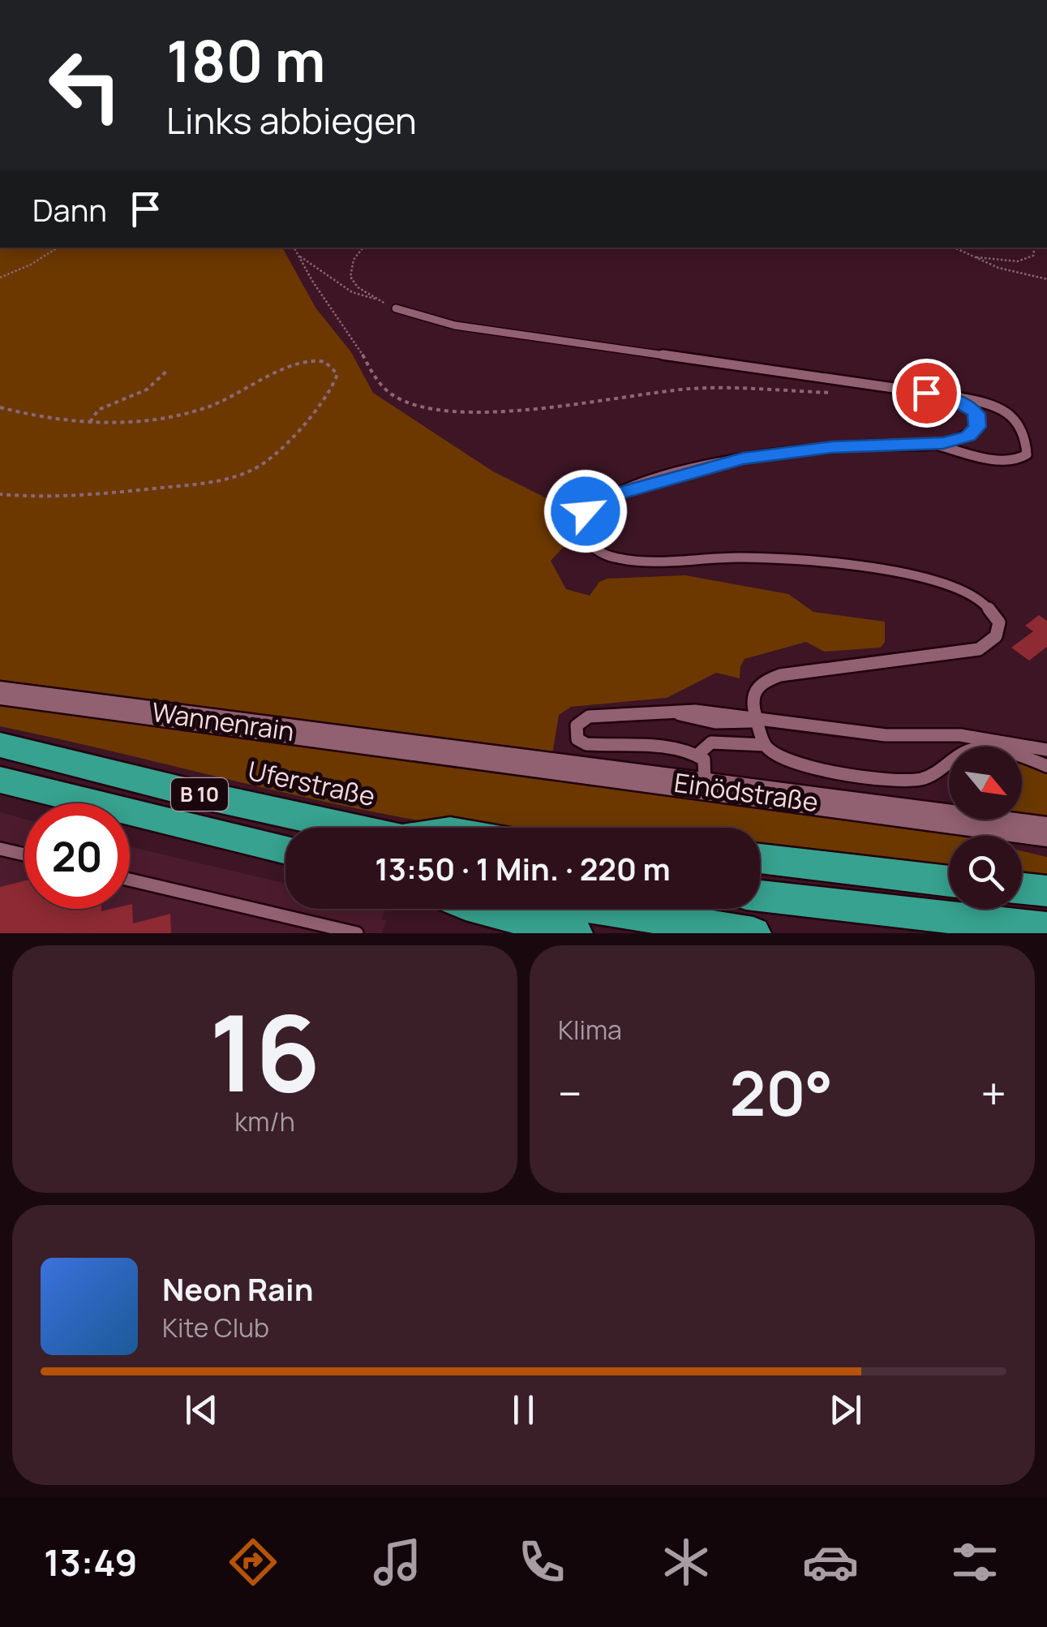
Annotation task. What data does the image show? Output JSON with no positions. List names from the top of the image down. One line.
{"streets":{"highway":["Uferstraße","B 10"],"street":["Wannenrain","Einödstraße"]},"crossings":[["Wannenrain","Einödstraße"]],"north":"bottom right","page":{"turn":["180 m","Links abbiegen"],"then":"Dann","limit":"20","trip":"13:50 · 1 Min. · 220 m","tile":[["16","km/h"],"Klima"],"heat":["−","20°","+"],"song":["Neon Rain","Kite Club"],"tabs":"13:49"}}
